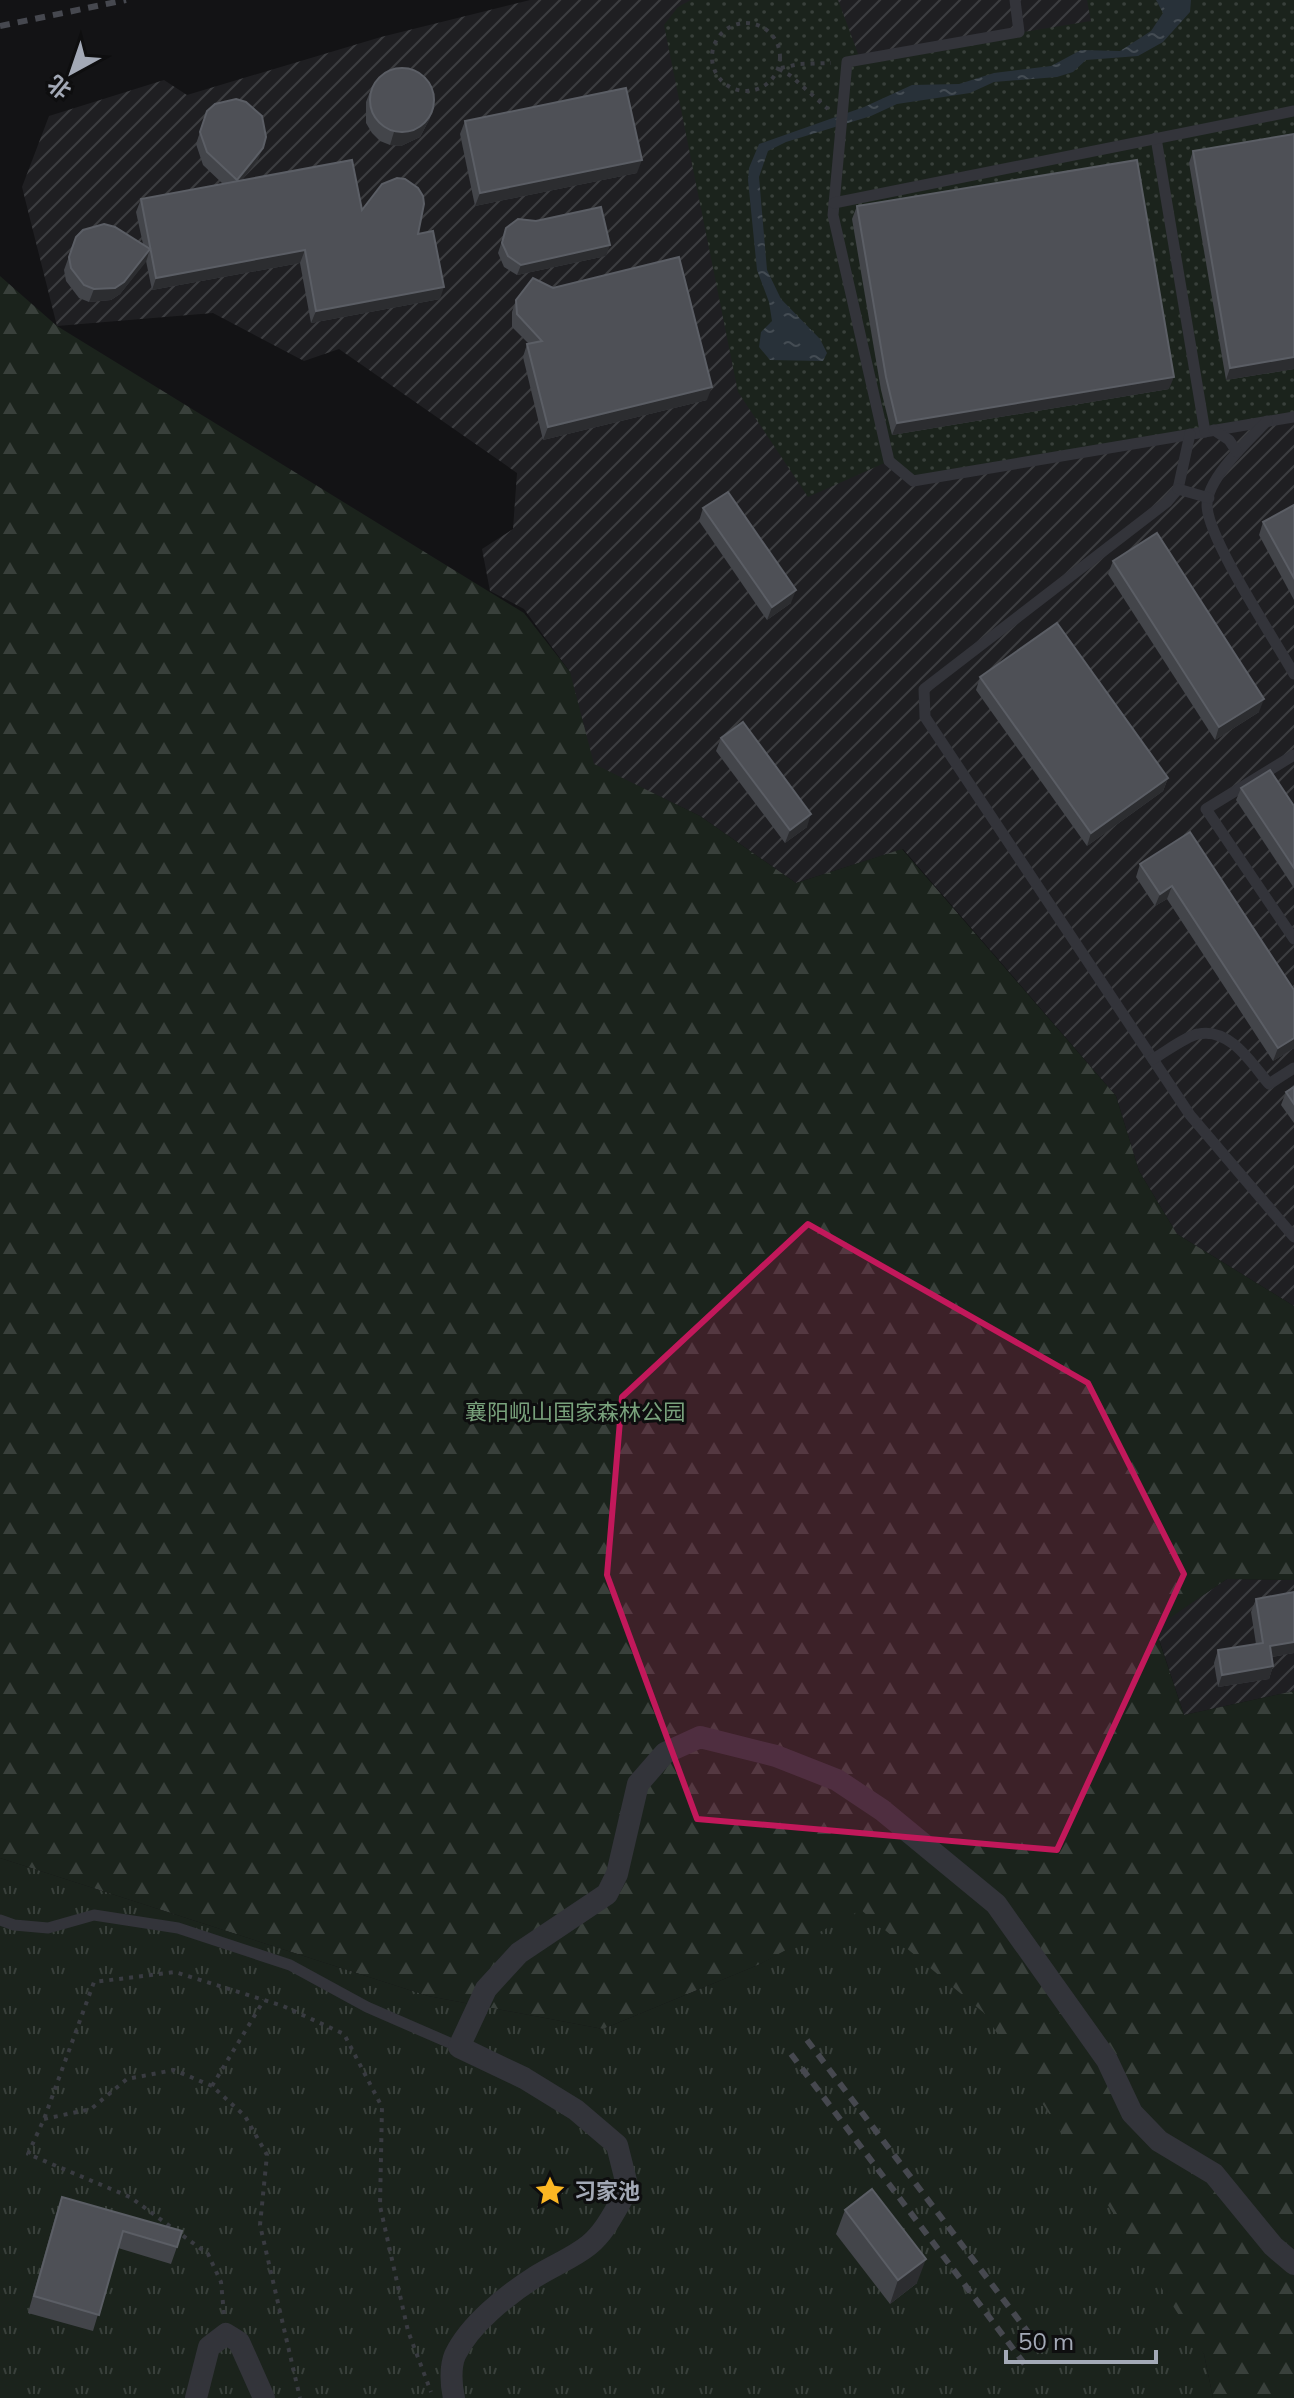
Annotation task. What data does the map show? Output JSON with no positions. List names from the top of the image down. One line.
{"parks":["襄阳岘山国家森林公园"],"places":{"place":["习家池"]},"scale_bar":"50 m","north":"bottom left"}
